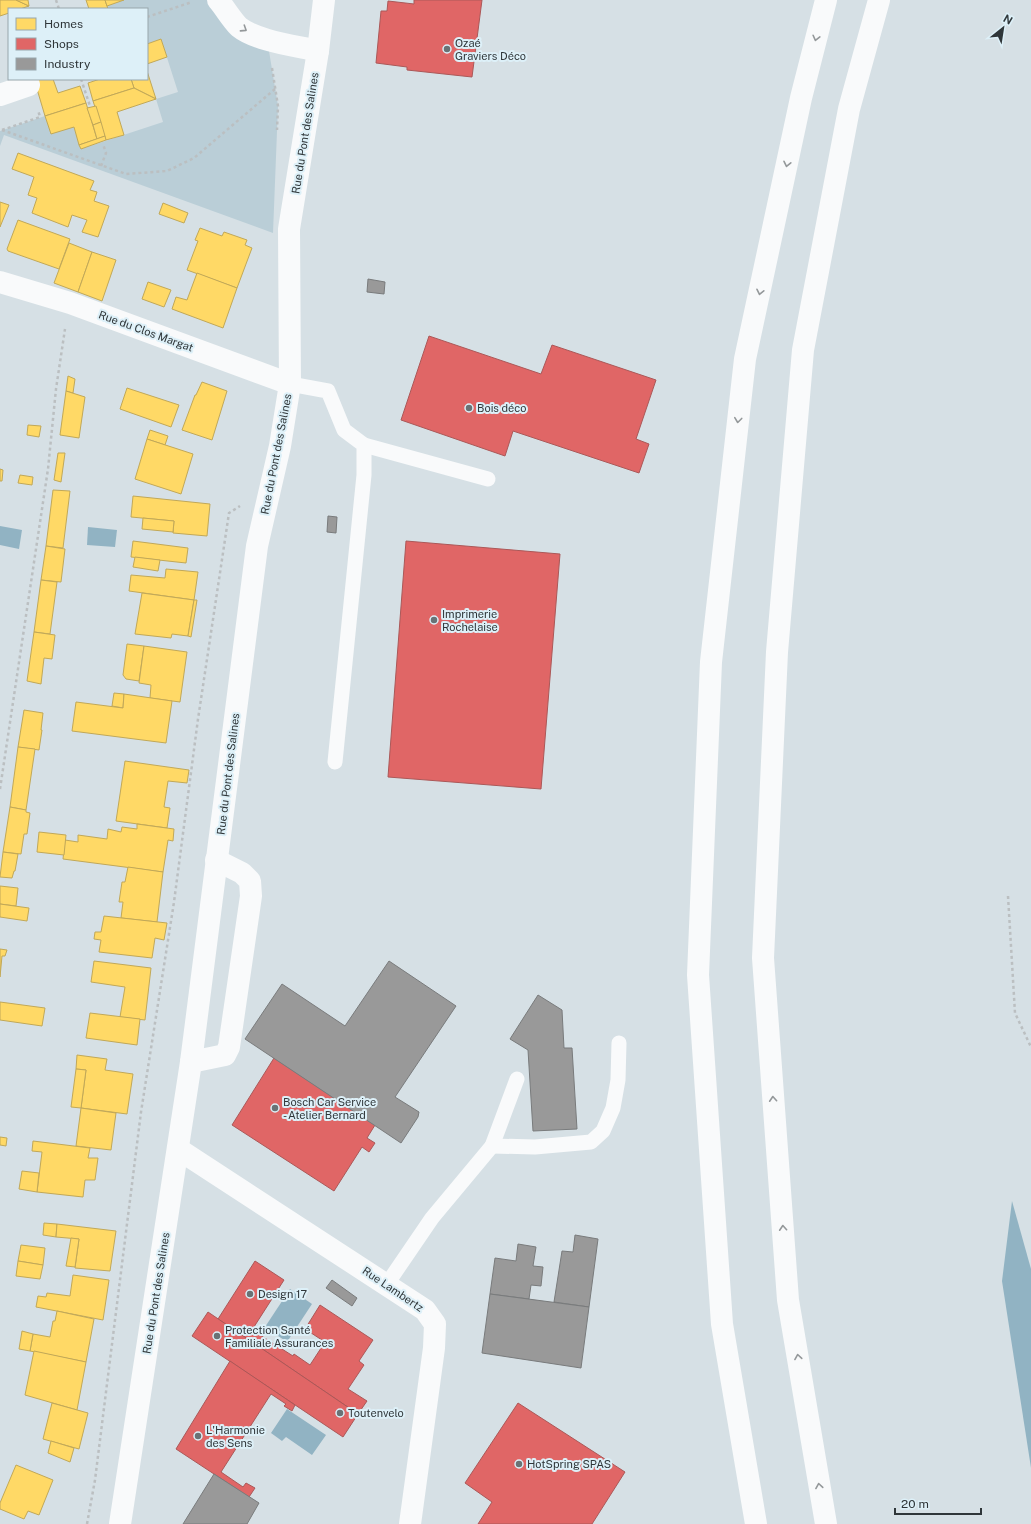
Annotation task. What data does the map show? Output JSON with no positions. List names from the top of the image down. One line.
{"streets":{"main road":["Rue du Pont des Salines","Rue du Clos Margat","Rue Lambertz"]},"crossings":[["Rue du Pont des Salines","Rue du Clos Margat"],["Rue du Pont des Salines","Rue Lambertz"]],"places":["Ozaé Graviers Déco","Bois déco","Imprimerie Rochelaise","Bosch Car Service - Atelier Bernard","Design 17","Protection Santé Familiale Assurances","Toutenvelo","L'Harmonie des Sens","HotSpring SPAS"],"legend":["Homes","Shops","Industry"],"scale_bar":"20 m","north":"top right"}
